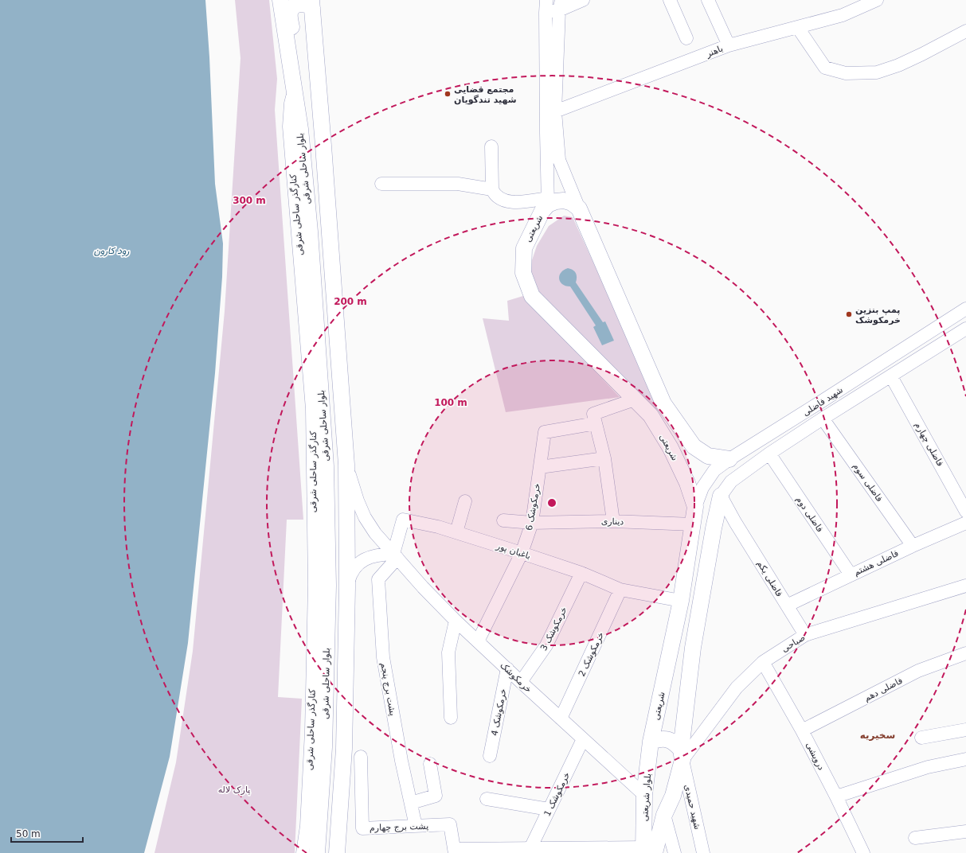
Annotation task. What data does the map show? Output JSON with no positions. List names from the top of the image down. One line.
{"streets":{"main road":["بلوار ساحلی شرقی","شریعتی","بلوار شریعتی"],"street":["باهنر","کنارگذر ساحلی شرقی","شهید فاضلی","فاضلی چهارم","فاضلی سوم","خرمکوشک 6","فاضلی دوم","دیناری","باغبان پور","فاضلی هشتم","فاضلی یکم","خرمکوشک 3","صباحی","خرمکوشک 2","خرمکوشک","پشت برج پنجم","فاضلی دهم","خرمکوشک 4","درویشی","خرمکوشک 1","شهید حمیدی","پشت برج چهارم"]},"crossings":[["بلوار ساحلی شرقی","کنارگذر ساحلی شرقی"],["شریعتی","شهید فاضلی"],["شریعتی","دیناری"],["شریعتی","باغبان پور"],["شریعتی","بلوار شریعتی"],["شهید فاضلی","فاضلی چهارم"],["شهید فاضلی","فاضلی سوم"],["شهید فاضلی","فاضلی دوم"],["شهید فاضلی","فاضلی یکم"],["فاضلی سوم","فاضلی هشتم"],["خرمکوشک 6","دیناری"],["خرمکوشک 6","باغبان پور"],["خرمکوشک 6","خرمکوشک"],["فاضلی دوم","فاضلی هشتم"],["باغبان پور","خرمکوشک 3"],["باغبان پور","خرمکوشک 2"],["باغبان پور","خرمکوشک"],["باغبان پور","پشت برج پنجم"],["فاضلی هشتم","فاضلی یکم"],["فاضلی یکم","صباحی"],["خرمکوشک 3","خرمکوشک"],["صباحی","درویشی"],["صباحی","بلوار شریعتی"],["صباحی","شهید حمیدی"],["خرمکوشک 2","خرمکوشک"],["خرمکوشک","پشت برج پنجم"],["خرمکوشک","خرمکوشک 4"],["خرمکوشک","خرمکوشک 1"],["خرمکوشک","بلوار شریعتی"],["پشت برج پنجم","پشت برج چهارم"],["فاضلی دهم","درویشی"],["بلوار شریعتی","شهید حمیدی"]],"districts":["سخیریه"],"water":["رود کارون"],"parks":["پارک لاله"],"places":["مجتمع قضایی شهید تندگویان","پمپ بنزین خرمکوشک"],"scale_bar":"50 m","rings":["300 m","200 m","100 m"]}
